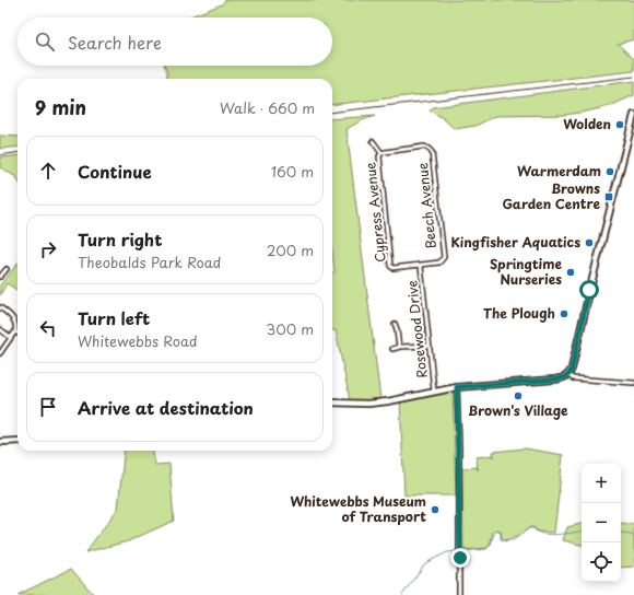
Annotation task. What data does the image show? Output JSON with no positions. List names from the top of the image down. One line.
{"streets":{"street":["Beech Avenue","Cypress Avenue","Rosewood Drive"]},"crossings":[["Beech Avenue","Cypress Avenue"],["Beech Avenue","Rosewood Drive"],["Cypress Avenue","Rosewood Drive"]],"places":{"other":["Wolden","Warmerdam","Kingfisher Aquatics","Springtime Nurseries","The Plough","Brown's Village","Whitewebbs Museum of Transport"],"transit":["Browns Garden Centre"]},"page":{"search":"Search here","heading":["9 min","Walk · 660 m"],"list":[["Continue","160 m"],["Turn right","Theobalds Park Road","200 m"],["Turn left","Whitewebbs Road","300 m"],"Arrive at destination"],"map_buttons":["+","−"]}}
